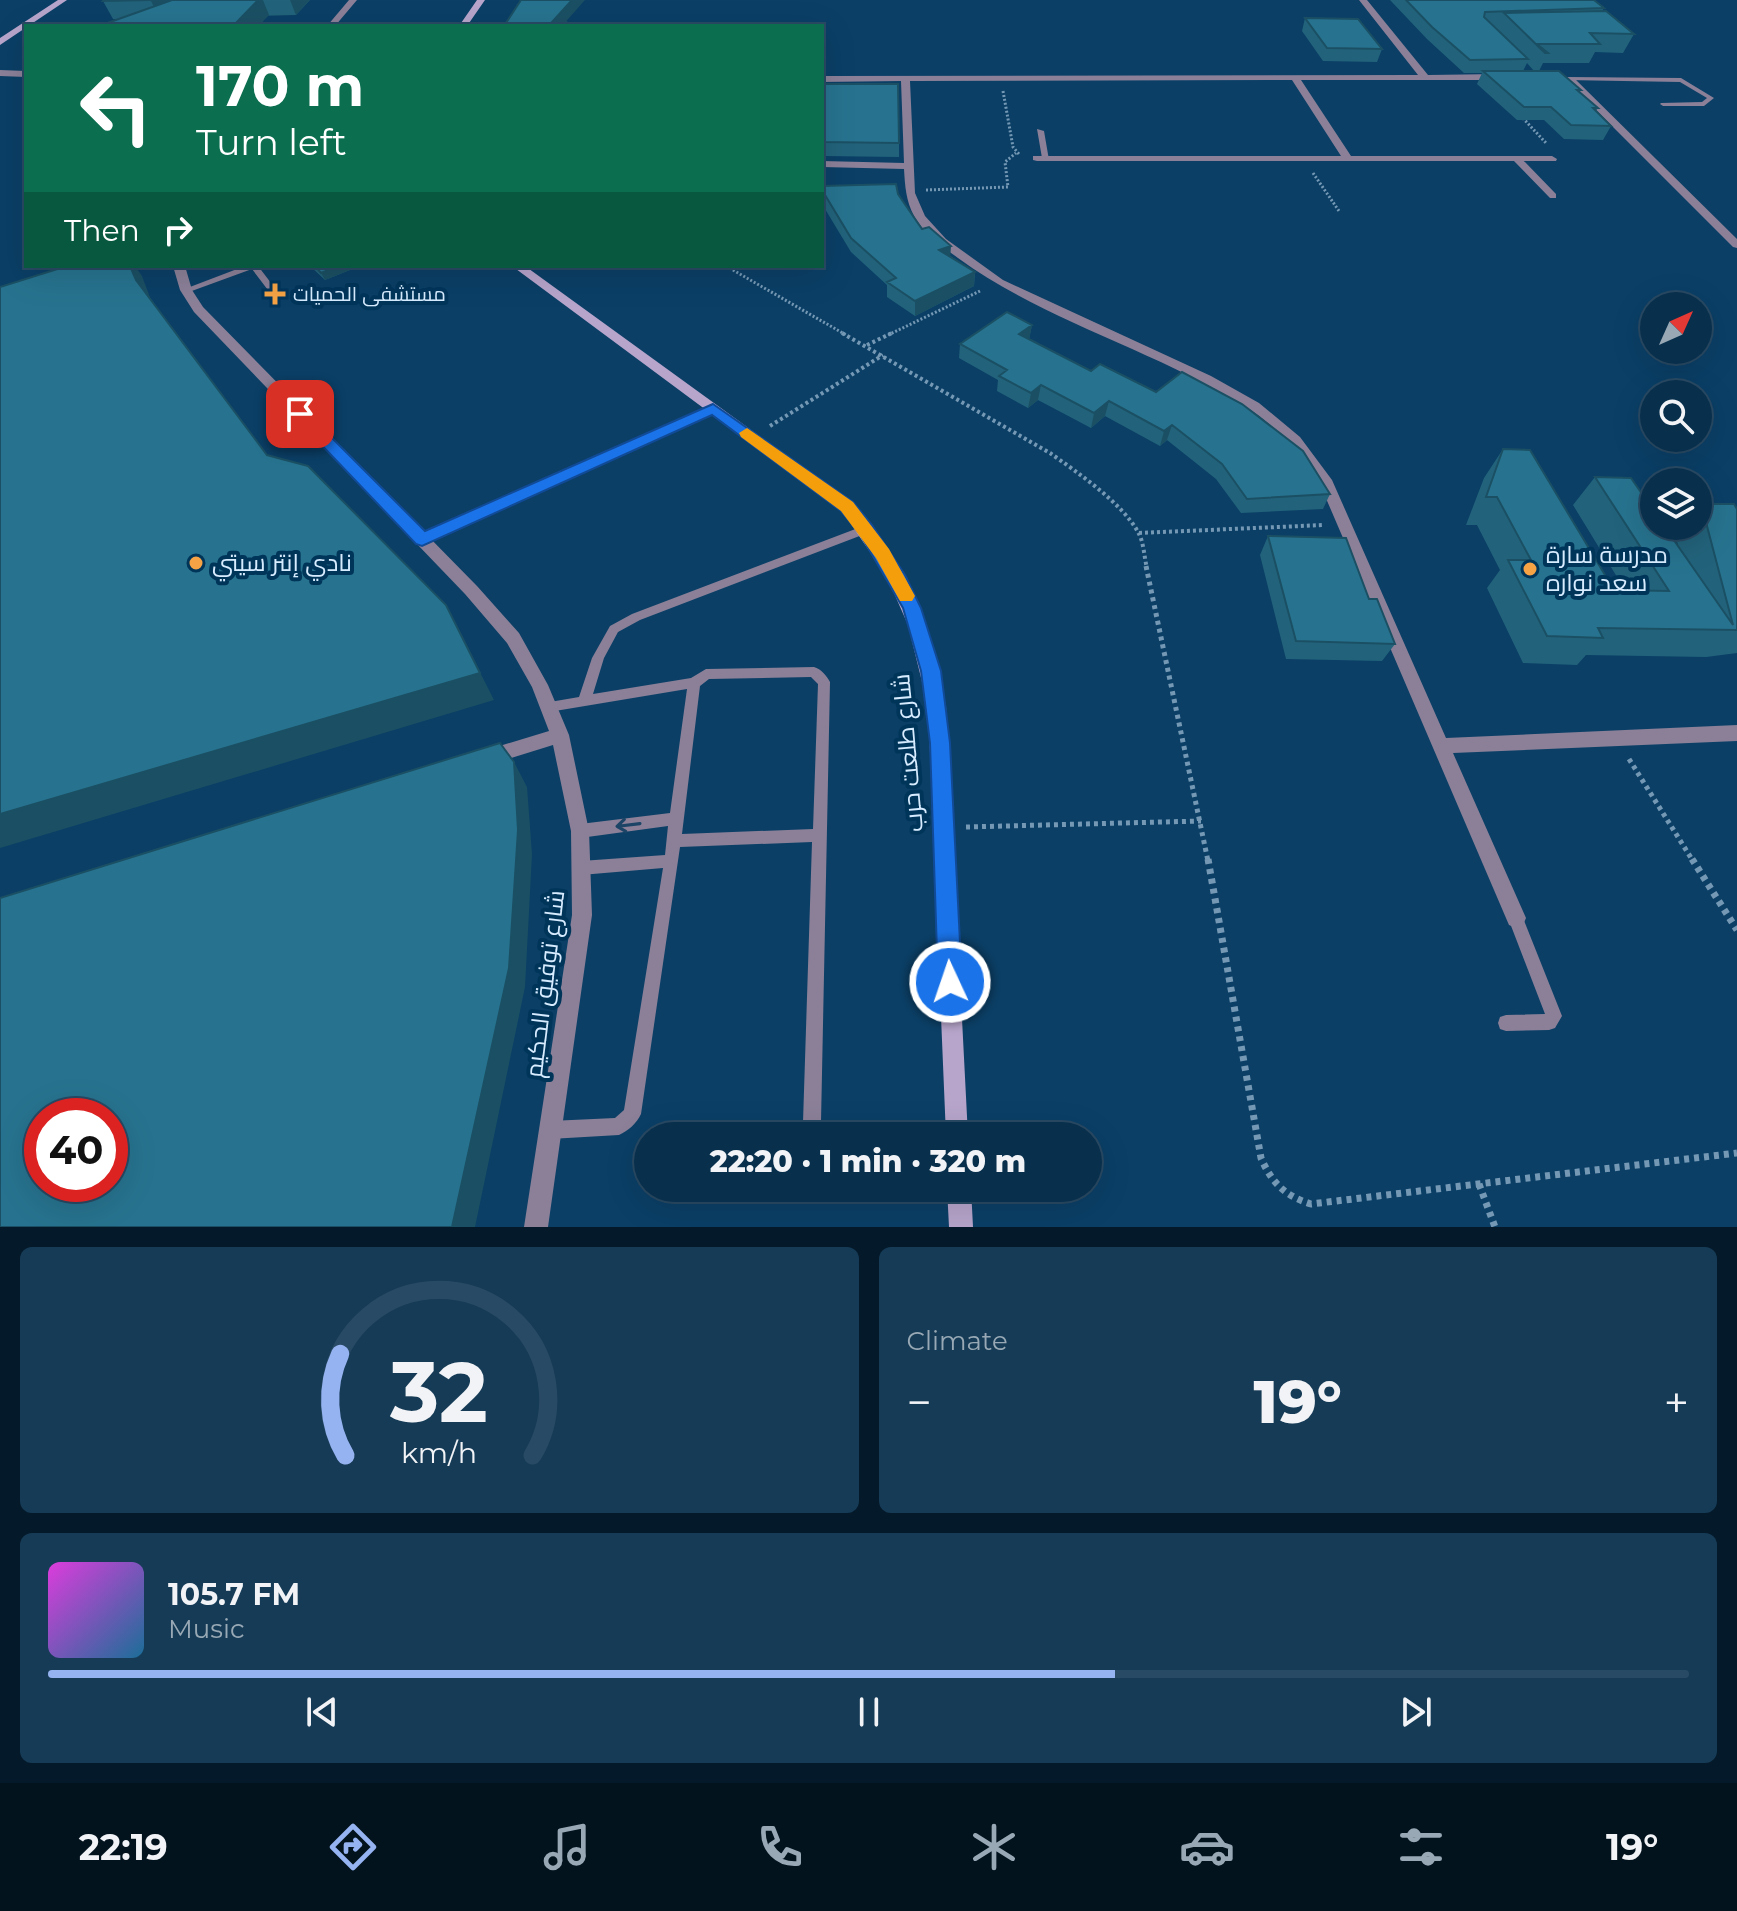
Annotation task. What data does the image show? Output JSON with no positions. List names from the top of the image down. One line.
{"streets":{"street":["شارع طلعت حرب","شارع توفيق الحكيم"]},"places":{"health":["مستشفى الحميات"],"other":["نادي إنتر سيتي","مدرسة سارة سعد نواره"]},"north":"top right","page":{"turn":["170 m","Turn left"],"then":"Then","limit":"40","trip":"22:20 · 1 min · 320 m","tile":"Climate","heat":["−","19°","+"],"song":["105.7 FM","Music"],"tabs":["22:19","19°"],"gauge":["32","km/h"]}}
